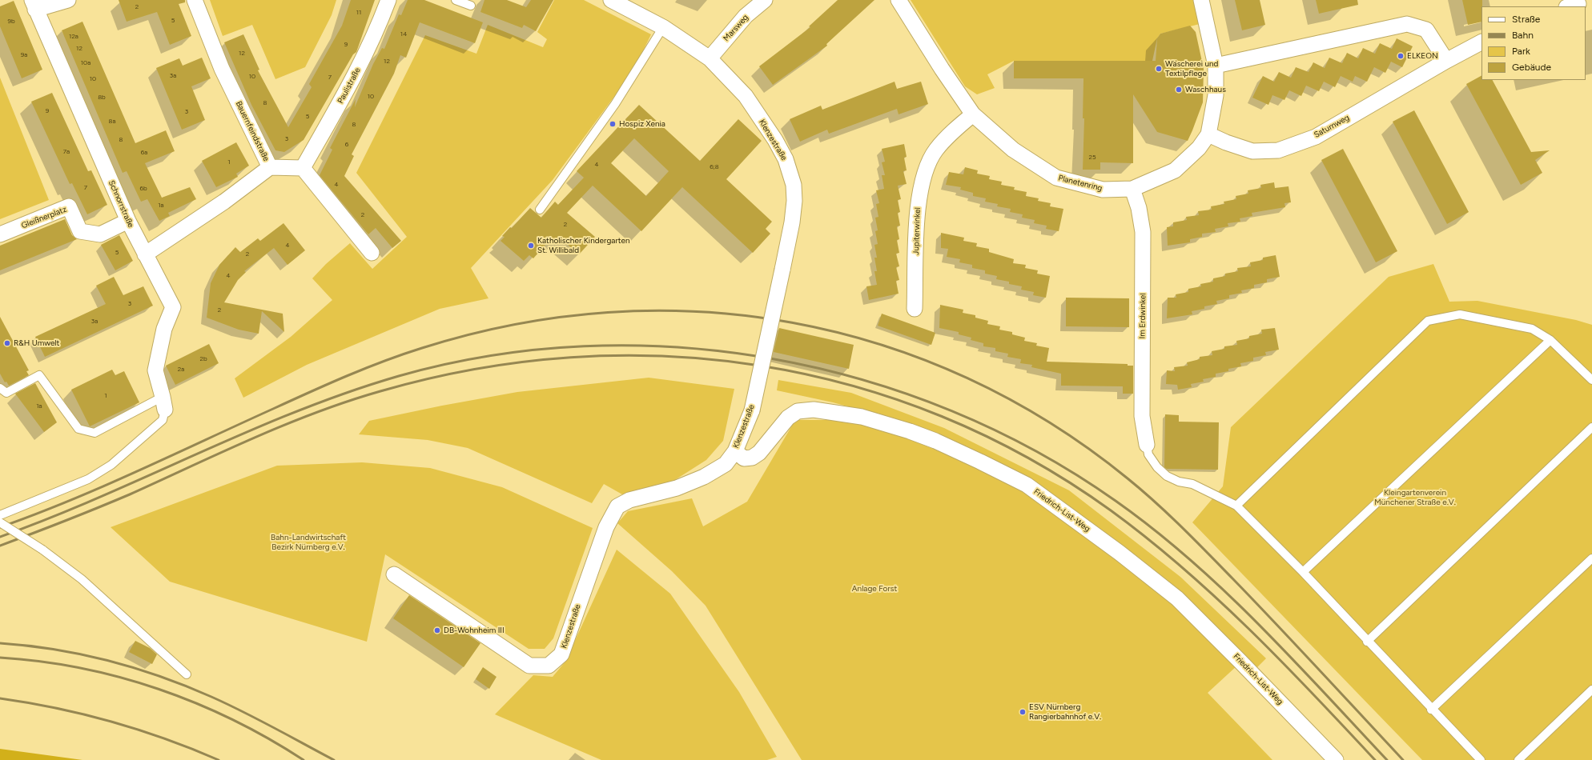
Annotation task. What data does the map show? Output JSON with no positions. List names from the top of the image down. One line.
{"streets":{"street":["Marsweg","Paulistraße","Saturnweg","Bauernfeindstraße","Klenzestraße","Planetenring","Schnorrstraße","Gleißnerplatz","Jupiterwinkel","Im Erdwinkel","Friedrich-List-Weg"]},"crossings":[["Marsweg","Klenzestraße"],["Paulistraße","Bauernfeindstraße"],["Saturnweg","Planetenring"],["Klenzestraße","Friedrich-List-Weg"],["Planetenring","Jupiterwinkel"],["Planetenring","Im Erdwinkel"],["Schnorrstraße","Gleißnerplatz"]],"parks":["Kleingartenverein Münchener Straße e.V.","Bahn-Landwirtschaft Bezirk Nürnberg e.V.","Anlage Forst"],"places":["ELKEON","Wäscherei und Textilpflege","Waschhaus","Hospiz Xenia","Katholischer Kindergarten St. Willibald","R&H Umwelt","DB-Wohnheim III","ESV Nürnberg Rangierbahnhof e.V."],"house_numbers":["2","11","5","9b","14","12a","9","12","12","9a","12","10a","3a","10","7","10","10","8b","8","9","3","5","8a","8","3","8","6","7a","6a","25","1","4","6;8","4","7","6b","1a","2","2","4","5","2","4","3","2","3a","2b","2a","1","1a"],"legend":["Straße","Bahn","Park","Gebäude"]}
